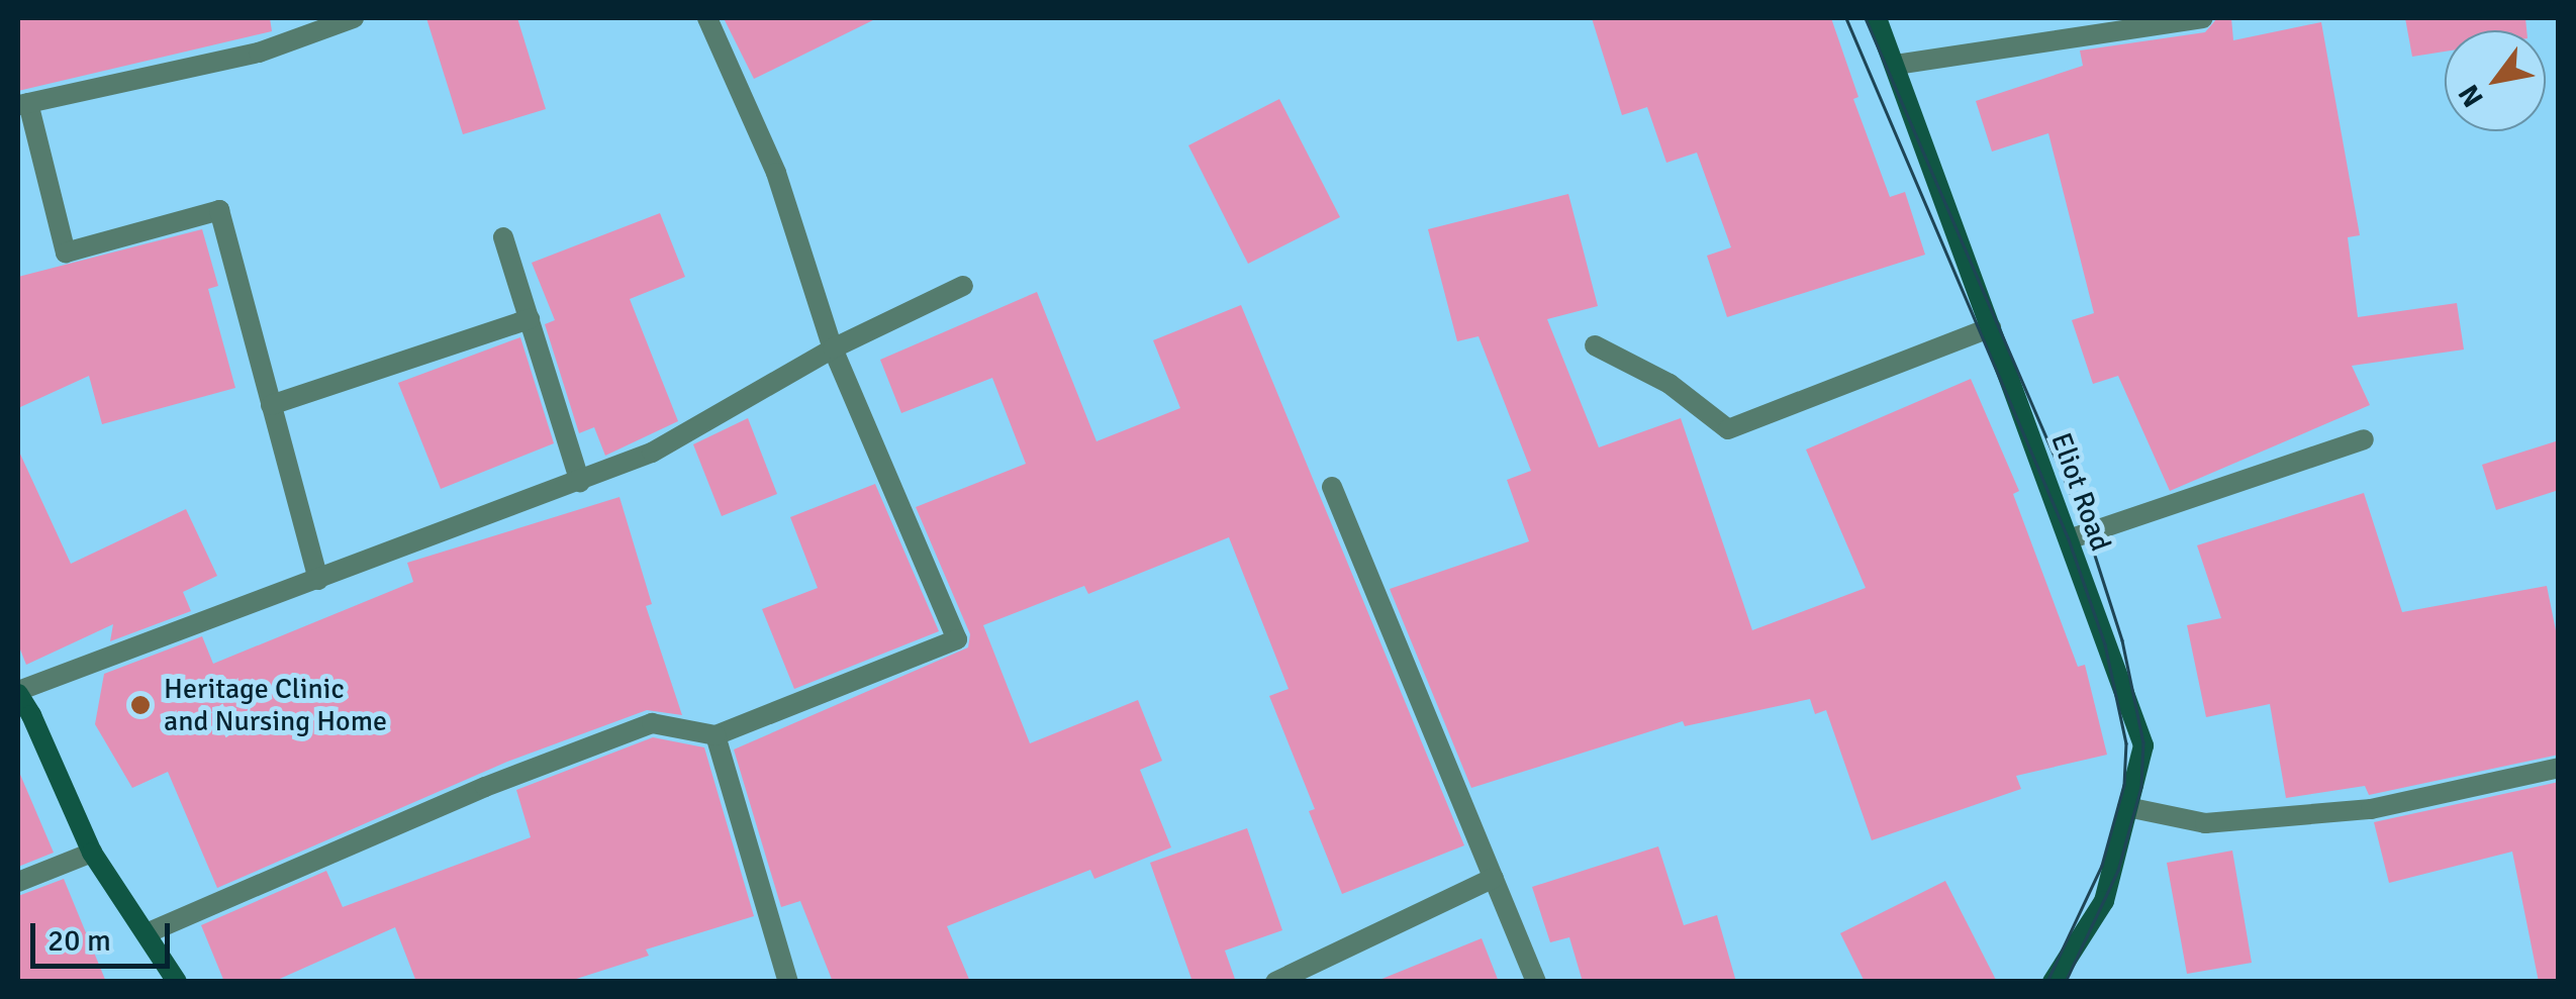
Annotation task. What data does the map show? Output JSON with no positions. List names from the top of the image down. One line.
{"streets":{"street":["Eliot Road"]},"places":["Heritage Clinic and Nursing Home"],"scale_bar":"20 m","north":"bottom left"}
